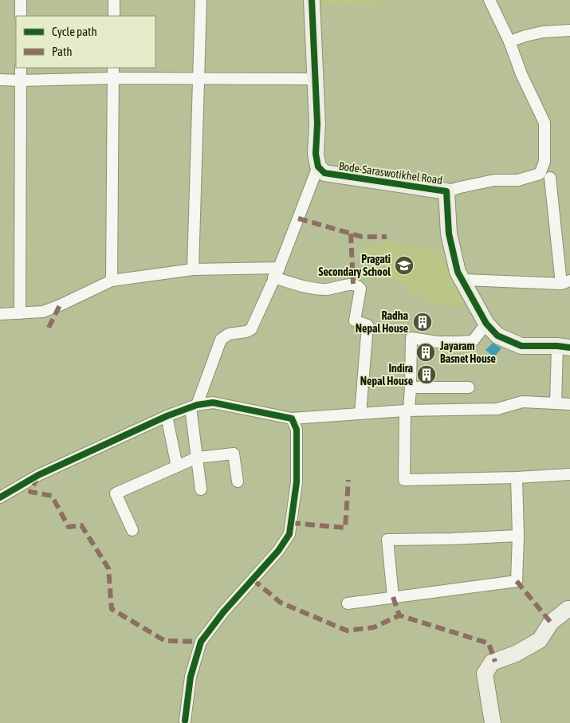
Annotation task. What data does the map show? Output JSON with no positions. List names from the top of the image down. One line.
{"streets":{"street":["Bode-Saraswotikhel Road"]},"places":{"school or university":["Pragati Secondary School"],"building":["Radha Nepal House","Jayaram Basnet House","Indira Nepal House"]},"legend":["Cycle path","Path"]}
